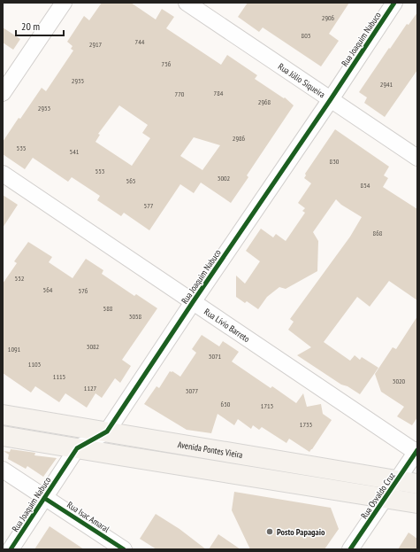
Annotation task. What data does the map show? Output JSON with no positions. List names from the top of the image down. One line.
{"streets":{"main road":["Avenida Pontes Vieira"],"street":["Rua Joaquim Nabuco","Rua Júlio Siqueira","Rua Lívio Barreto","Rua Osvaldo Cruz","Rua Isac Amaral"]},"crossings":[["Rua Joaquim Nabuco","Rua Júlio Siqueira"],["Rua Joaquim Nabuco","Rua Lívio Barreto"],["Rua Joaquim Nabuco","Avenida Pontes Vieira"],["Rua Joaquim Nabuco","Rua Isac Amaral"],["Rua Lívio Barreto","Rua Osvaldo Cruz"],["Avenida Pontes Vieira","Rua Osvaldo Cruz"]],"places":["Posto Papagaio"],"house_numbers":["2906","803","744","2917","756","2935","2941","784","770","2968","2953","2986","535","541","830","553","3002","565","854","577","868","552","564","576","588","3058","3082","1091","3071","1103","1115","3020","1127","3077","650","1713","1733"],"scale_bar":"20 m"}
